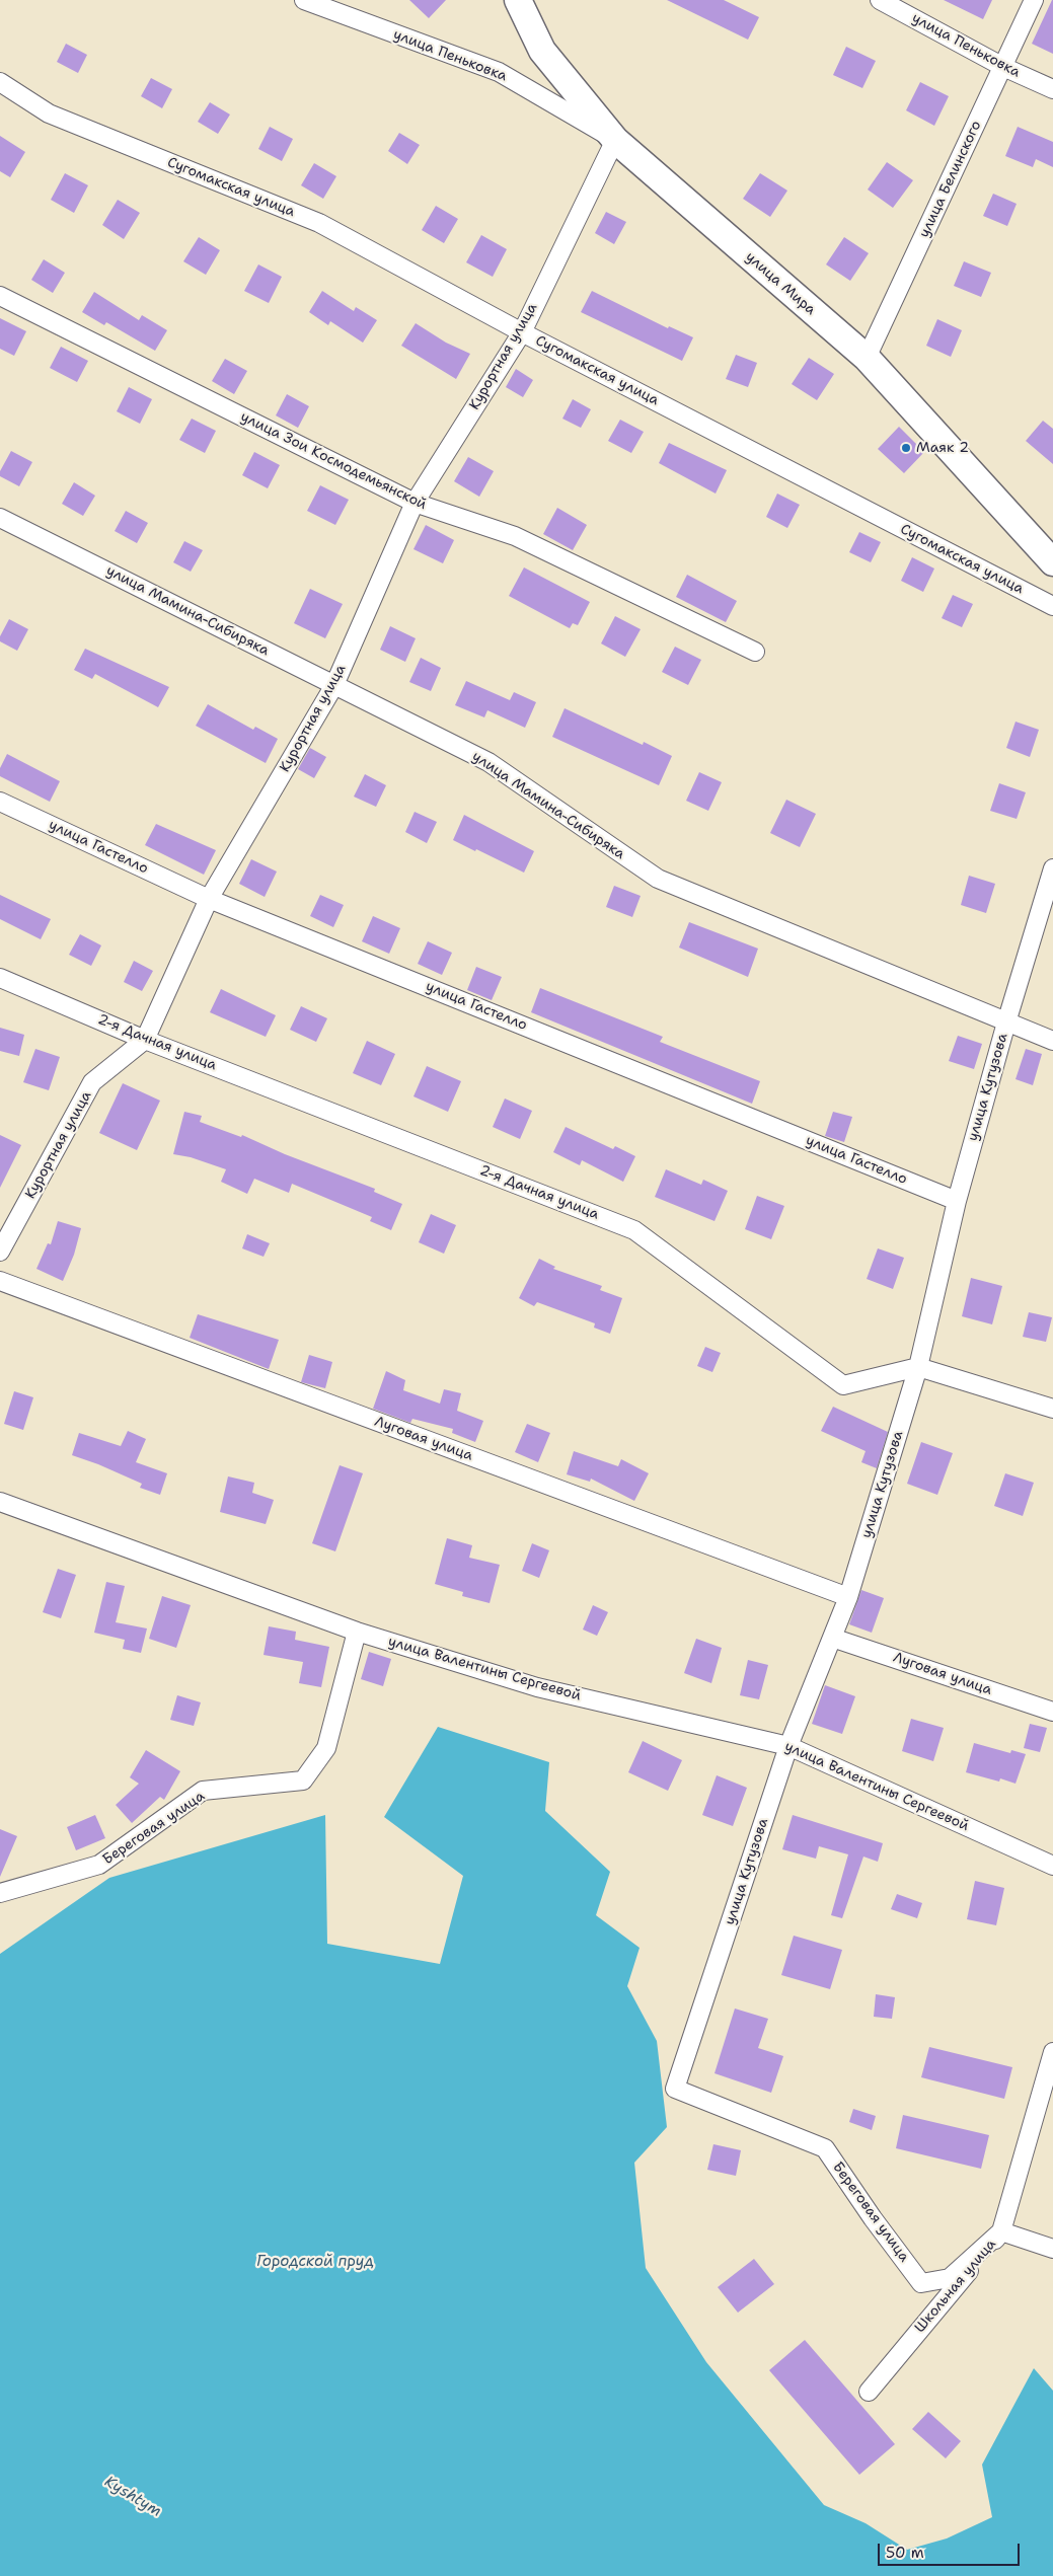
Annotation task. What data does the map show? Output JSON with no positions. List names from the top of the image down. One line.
{"streets":{"main road":["улица Мира"],"street":["улица Пеньковка","улица Белинского","Сугомакская улица","Курортная улица","улица Зои Космодемьянской","улица Мамина-Сибиряка","улица Гастелло","2-я Дачная улица","улица Кутузова","Луговая улица","улица Валентины Сергеевой","Береговая улица","Школьная улица"]},"crossings":[["улица Пеньковка","улица Белинского"],["улица Пеньковка","улица Мира"],["улица Пеньковка","Курортная улица"],["улица Белинского","улица Мира"],["Сугомакская улица","Курортная улица"],["улица Мира","Курортная улица"],["Курортная улица","улица Зои Космодемьянской"],["Курортная улица","улица Мамина-Сибиряка"],["Курортная улица","улица Гастелло"],["Курортная улица","2-я Дачная улица"],["улица Мамина-Сибиряка","улица Кутузова"],["улица Гастелло","улица Кутузова"],["2-я Дачная улица","улица Кутузова"],["улица Кутузова","Луговая улица"],["улица Кутузова","улица Валентины Сергеевой"],["улица Кутузова","Береговая улица"],["улица Валентины Сергеевой","Береговая улица"],["Береговая улица","Школьная улица"]],"water":["Городской пруд","Kyshtym"],"places":["Маяк 2"],"scale_bar":"50 m"}
